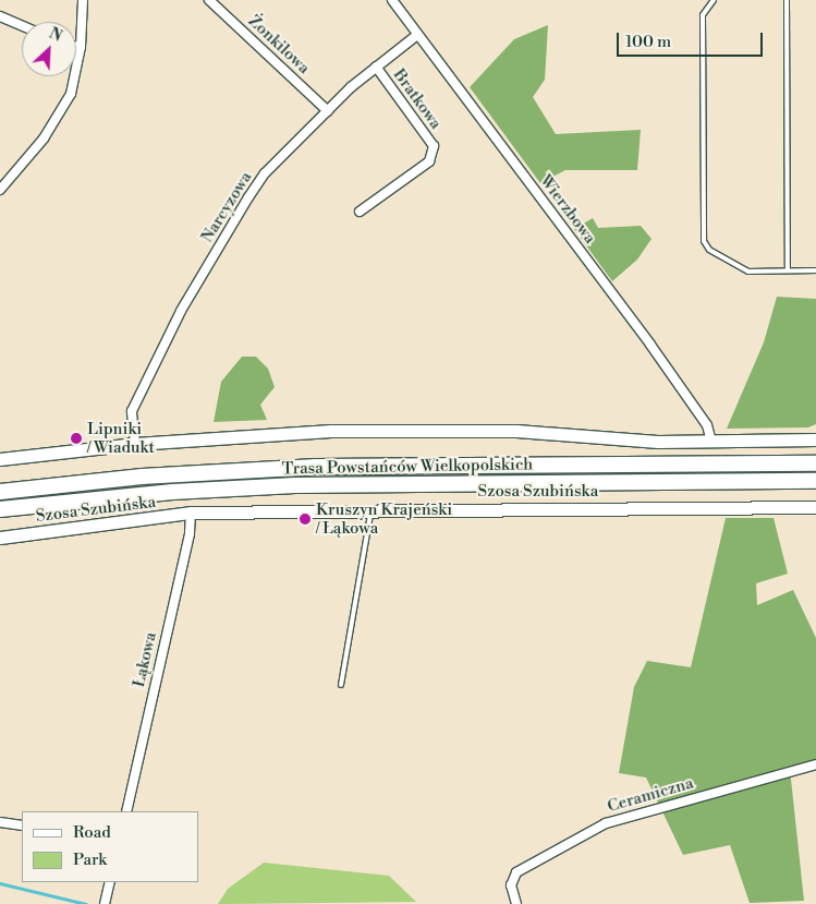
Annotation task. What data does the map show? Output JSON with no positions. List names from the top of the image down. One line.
{"streets":{"highway":["Trasa Powstańców Wielkopolskich"],"street":["Żonkilowa","Bratkowa","Narcyzowa","Wierzbowa","Szosa Szubińska","Łąkowa","Ceramiczna"]},"crossings":[["Żonkilowa","Narcyzowa"],["Bratkowa","Narcyzowa"],["Narcyzowa","Wierzbowa"],["Szosa Szubińska","Łąkowa"]],"places":["Lipniki / Wiadukt","Kruszyn Krajeński / Łąkowa"],"legend":["Road","Park"],"scale_bar":"100 m","north":"top right"}
